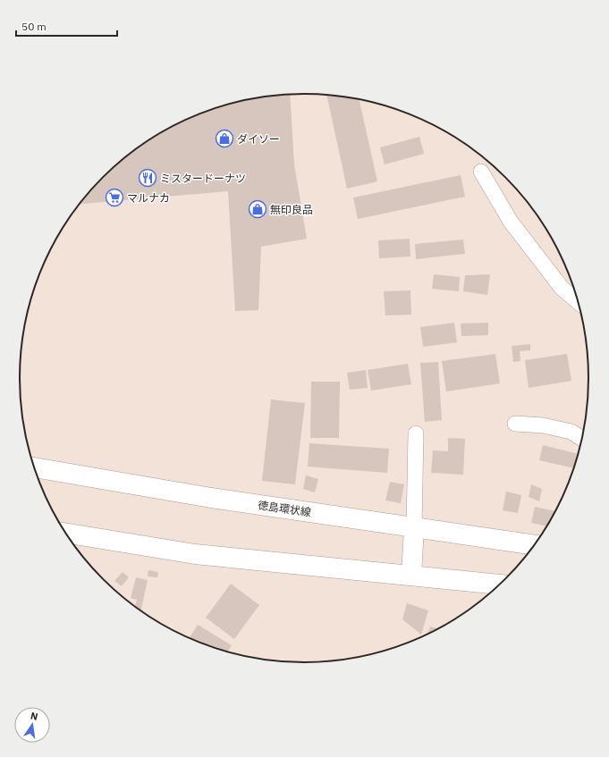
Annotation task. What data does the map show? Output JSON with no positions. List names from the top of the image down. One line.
{"streets":{"main road":["徳島環状線"]},"places":{"shop":["ダイソー","無印良品"],"restaurant":["ミスタードーナツ"],"supermarket":["マルナカ"]},"scale_bar":"50 m","north":"top"}
